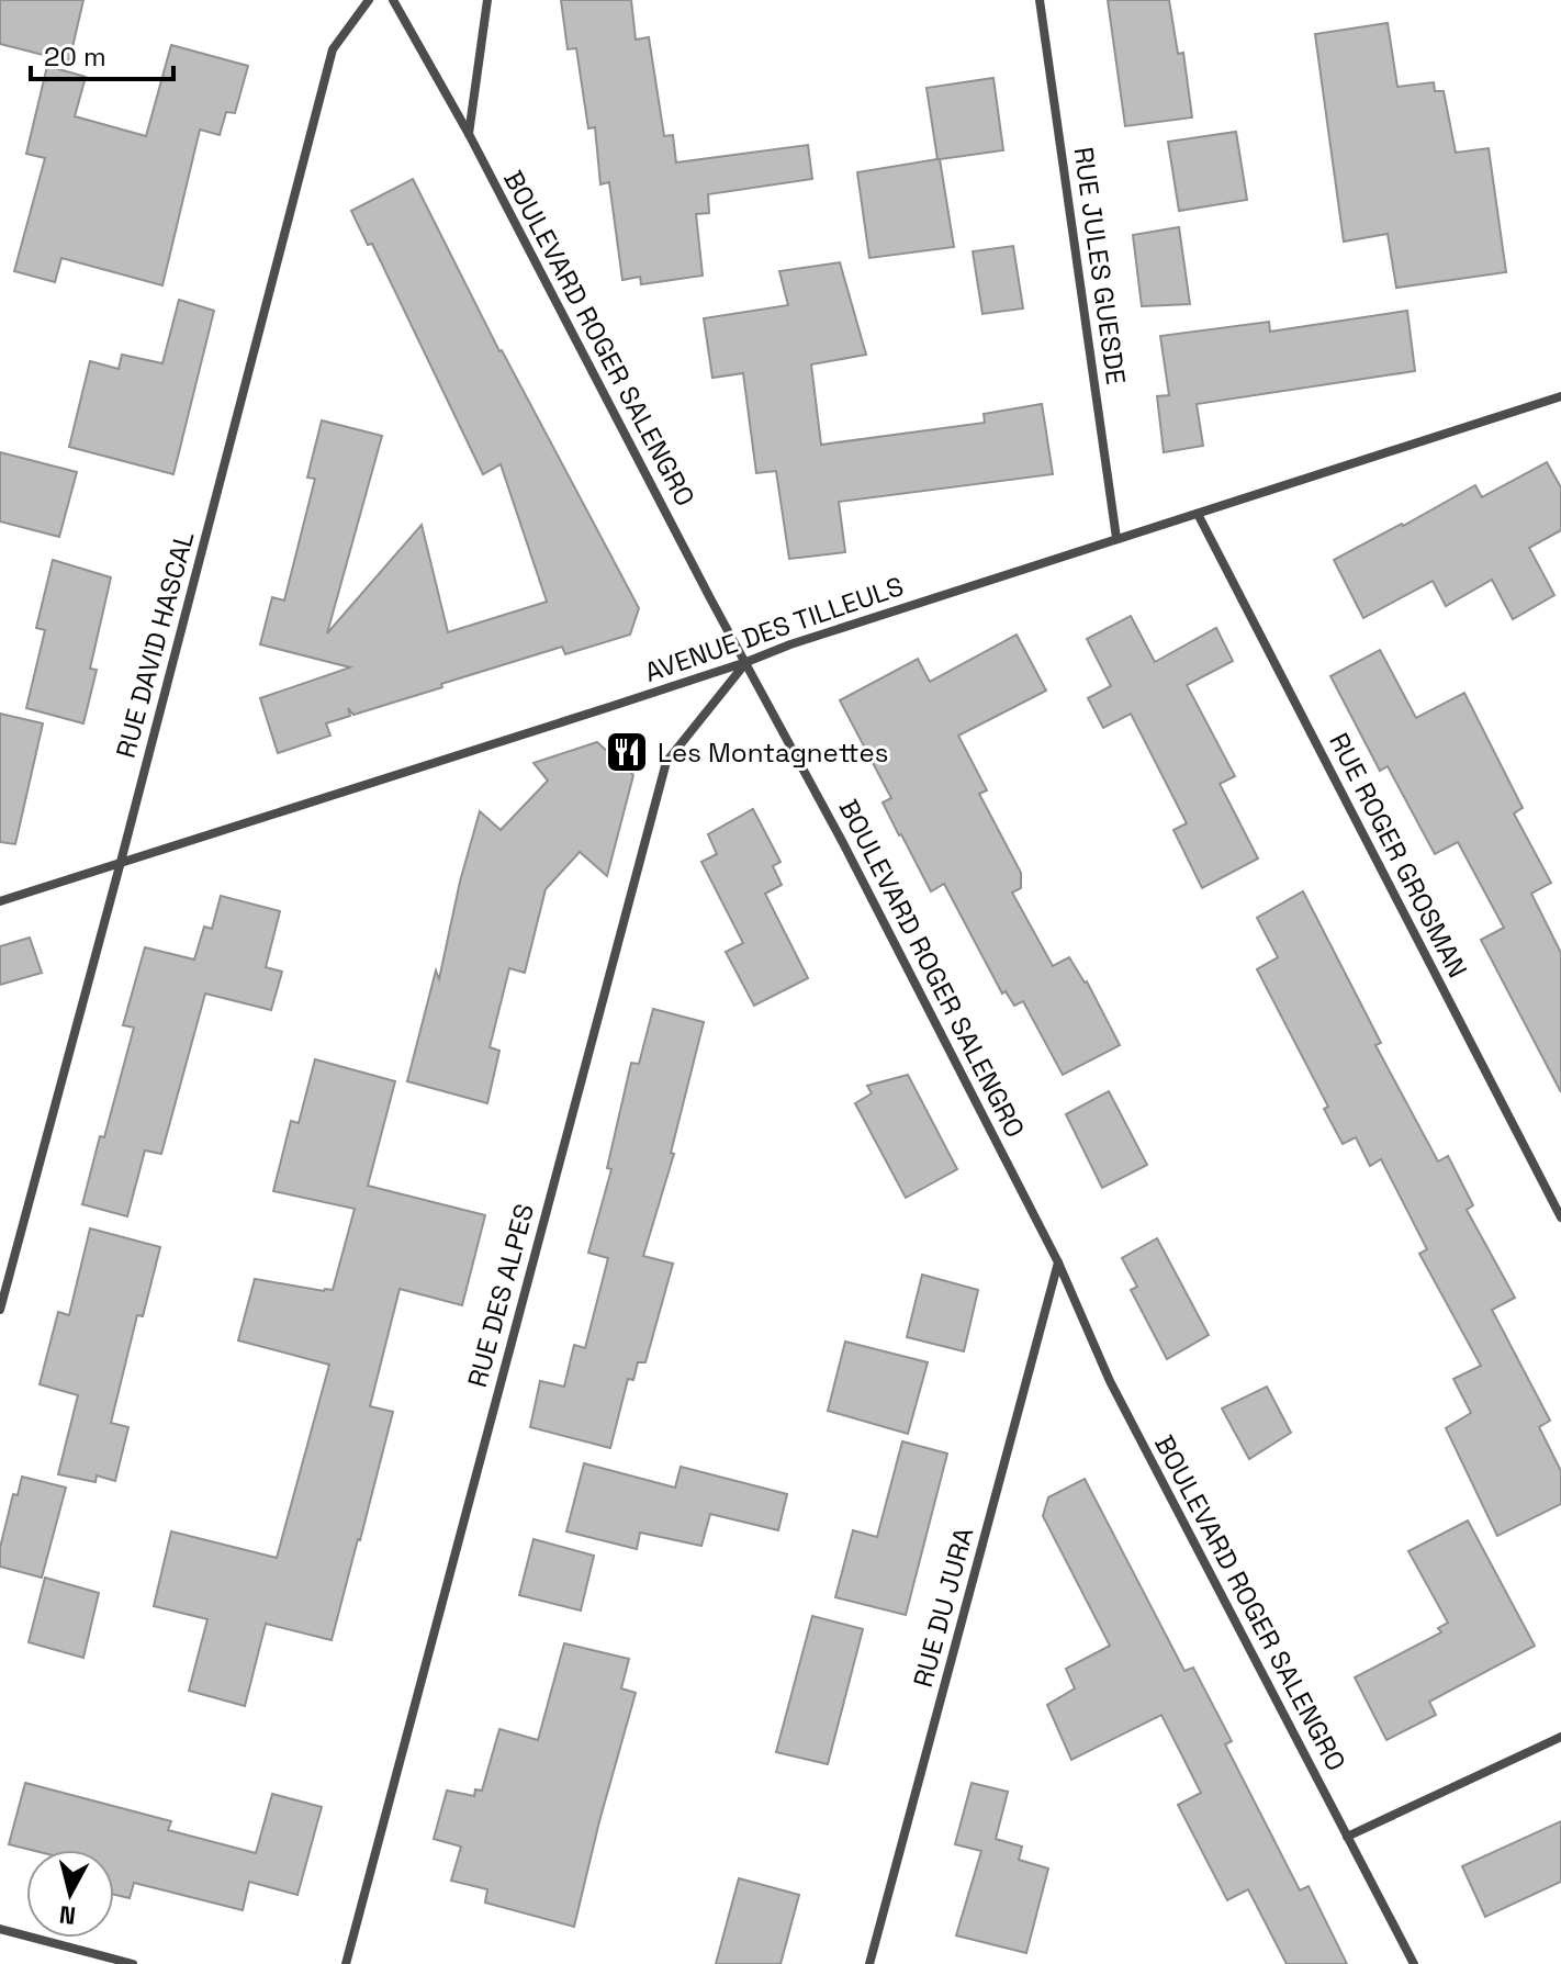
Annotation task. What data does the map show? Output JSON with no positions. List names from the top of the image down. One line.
{"streets":{"street":["RUE JULES GUESDE","BOULEVARD ROGER SALENGRO","AVENUE DES TILLEULS","RUE DAVID HASCAL","RUE ROGER GROSMAN","RUE DES ALPES","RUE DU JURA"]},"crossings":[["RUE JULES GUESDE","AVENUE DES TILLEULS"],["BOULEVARD ROGER SALENGRO","AVENUE DES TILLEULS"],["BOULEVARD ROGER SALENGRO","RUE DES ALPES"],["BOULEVARD ROGER SALENGRO","RUE DU JURA"],["AVENUE DES TILLEULS","RUE DAVID HASCAL"],["AVENUE DES TILLEULS","RUE ROGER GROSMAN"],["AVENUE DES TILLEULS","RUE DES ALPES"]],"places":{"restaurant":["Les Montagnettes"]},"scale_bar":"20 m","north":"bottom"}
